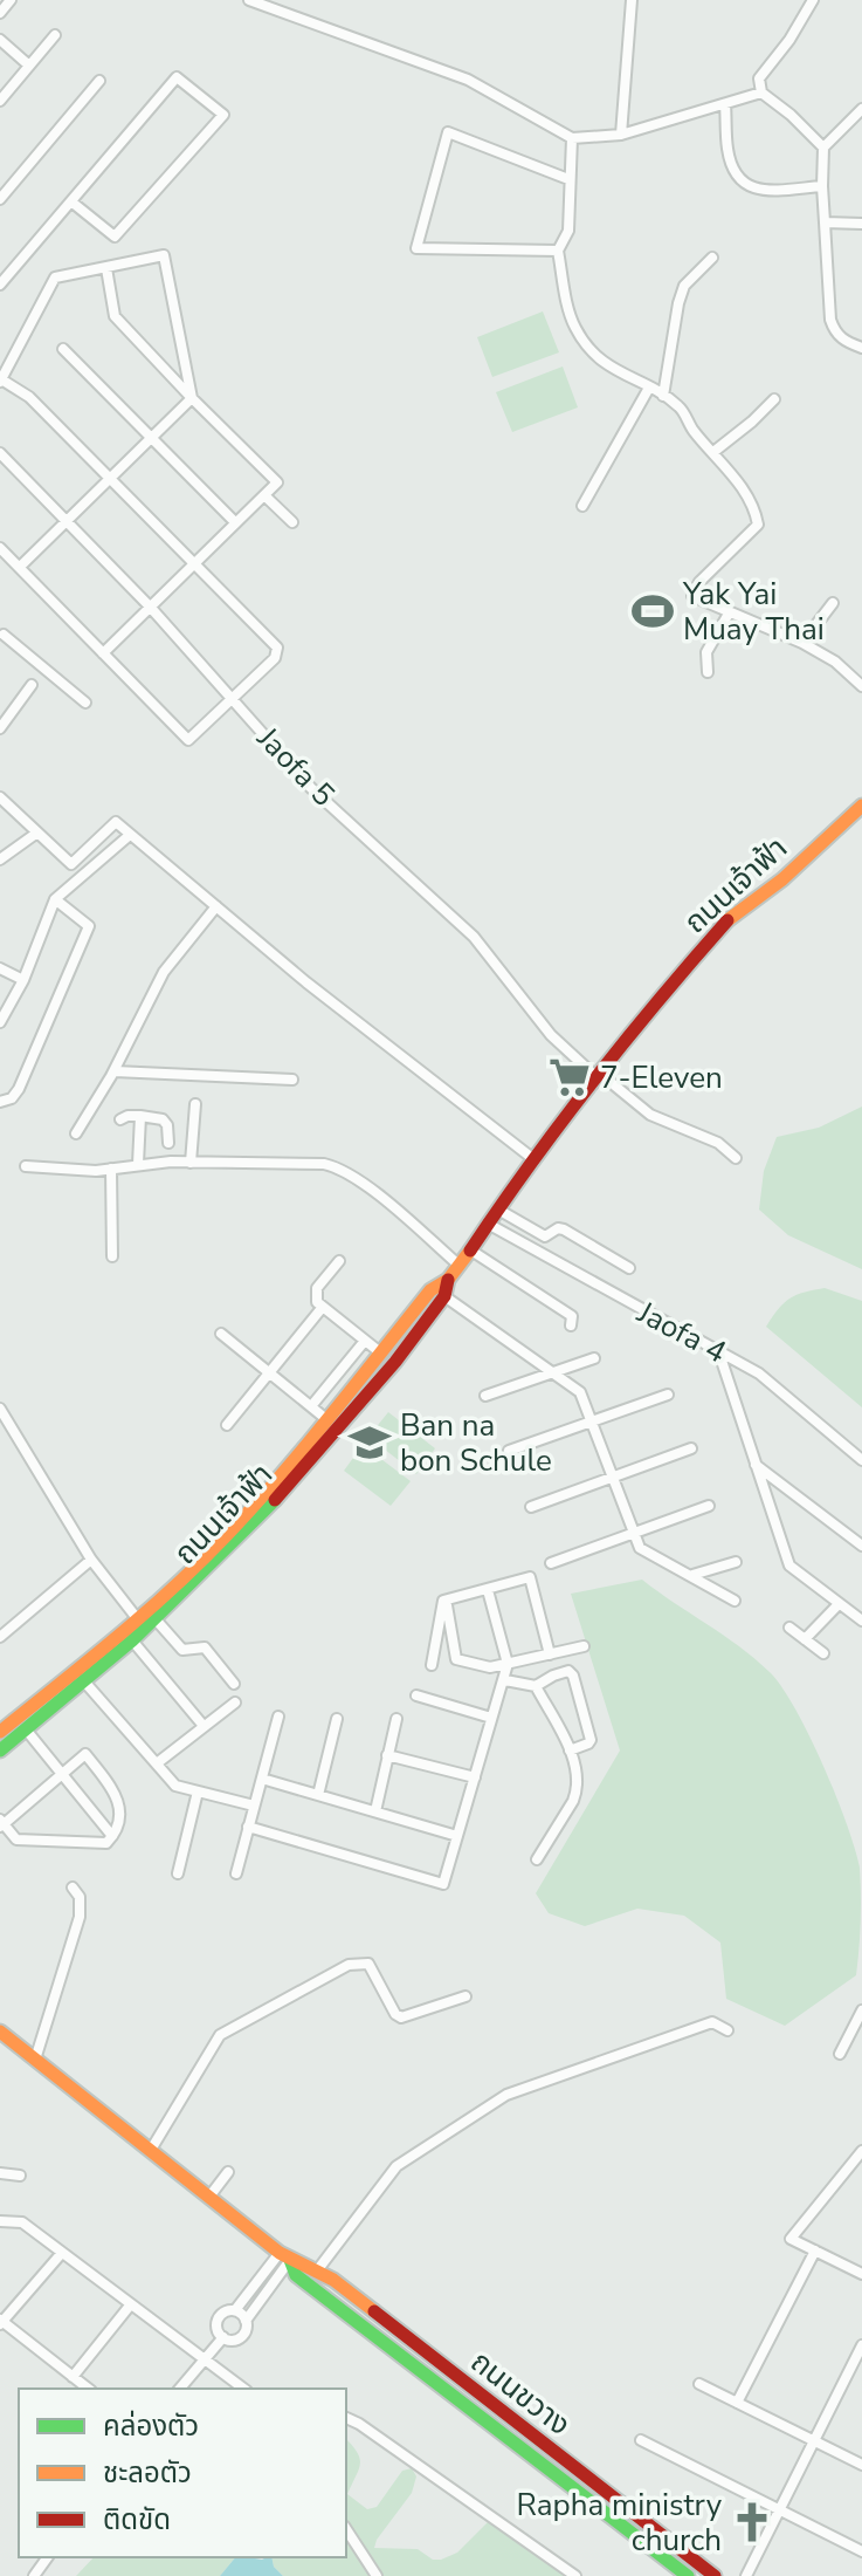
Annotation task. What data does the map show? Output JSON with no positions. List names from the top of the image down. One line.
{"streets":{"main road":["ถนนเจ้าฟ้า","ถนนขวาง"],"street":["Jaofa 5","Jaofa 4"]},"crossings":[["Jaofa 5","ถนนเจ้าฟ้า"],["ถนนเจ้าฟ้า","Jaofa 4"]],"places":{"sports":["Yak Yai Muay Thai"],"supermarket":["7-Eleven"],"school or university":["Ban na bon Schule"],"church":["Rapha ministry church"]},"legend":["คล่องตัว","ชะลอตัว","ติดขัด"]}
